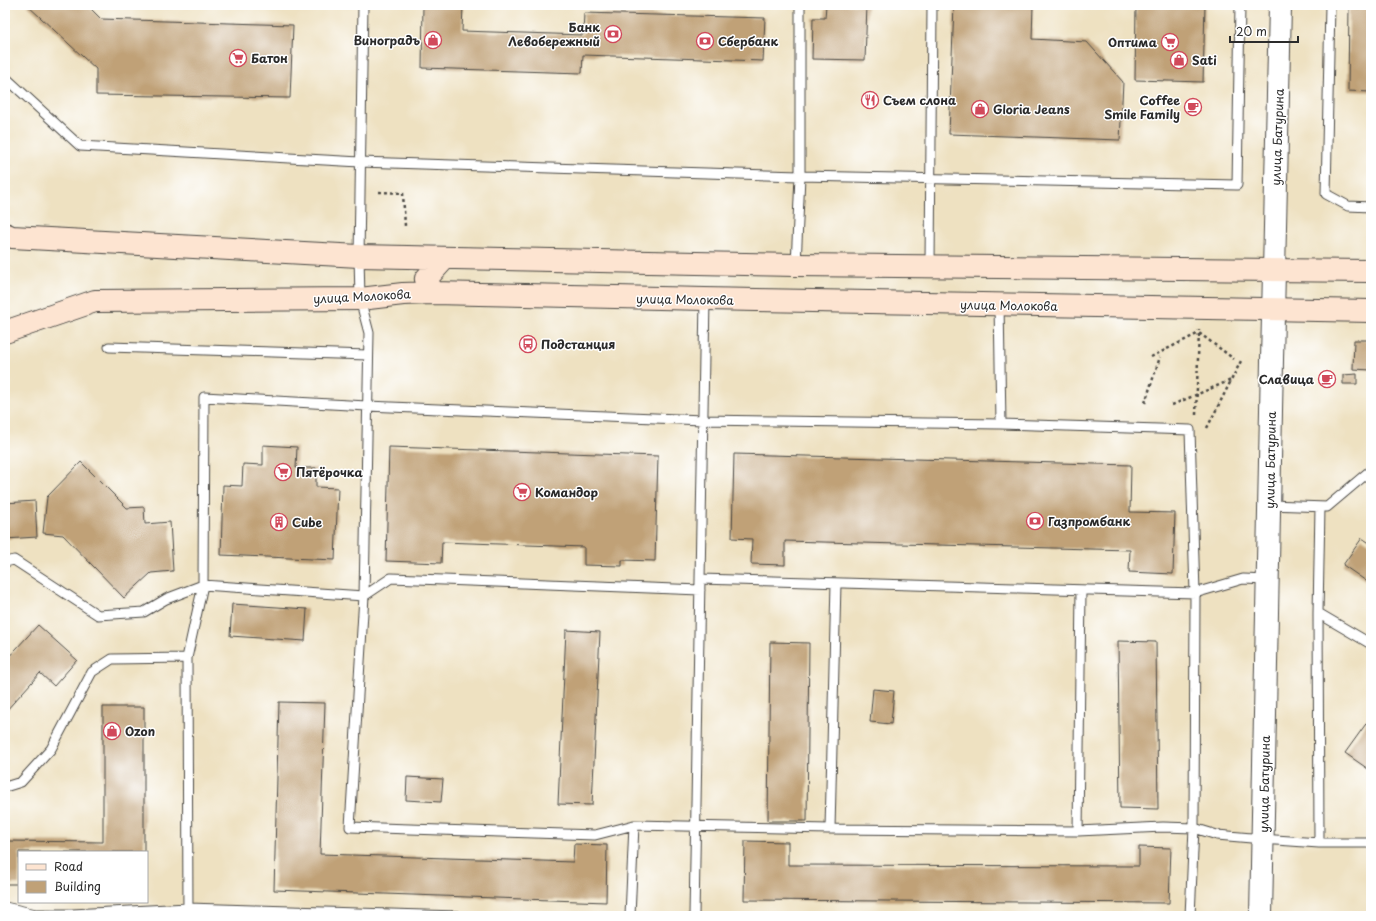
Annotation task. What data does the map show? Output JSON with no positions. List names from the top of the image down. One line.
{"streets":{"main road":["улица Молокова"],"street":["улица Батурина"]},"crossings":[["улица Батурина","улица Молокова"]],"places":{"bank":["Банк Левобережный","Сбербанк","Газпромбанк"],"shop":["Виноградъ","Sati","Gloria Jeans","Ozon"],"supermarket":["Оптима","Батон","Пятёрочка","Командор"],"restaurant":["Съем слона"],"cafe":["Coffee Smile Family","Славица"],"bus stop":["Подстанция"],"building":["Cube"]},"legend":["Road","Building"],"scale_bar":"20 m"}
